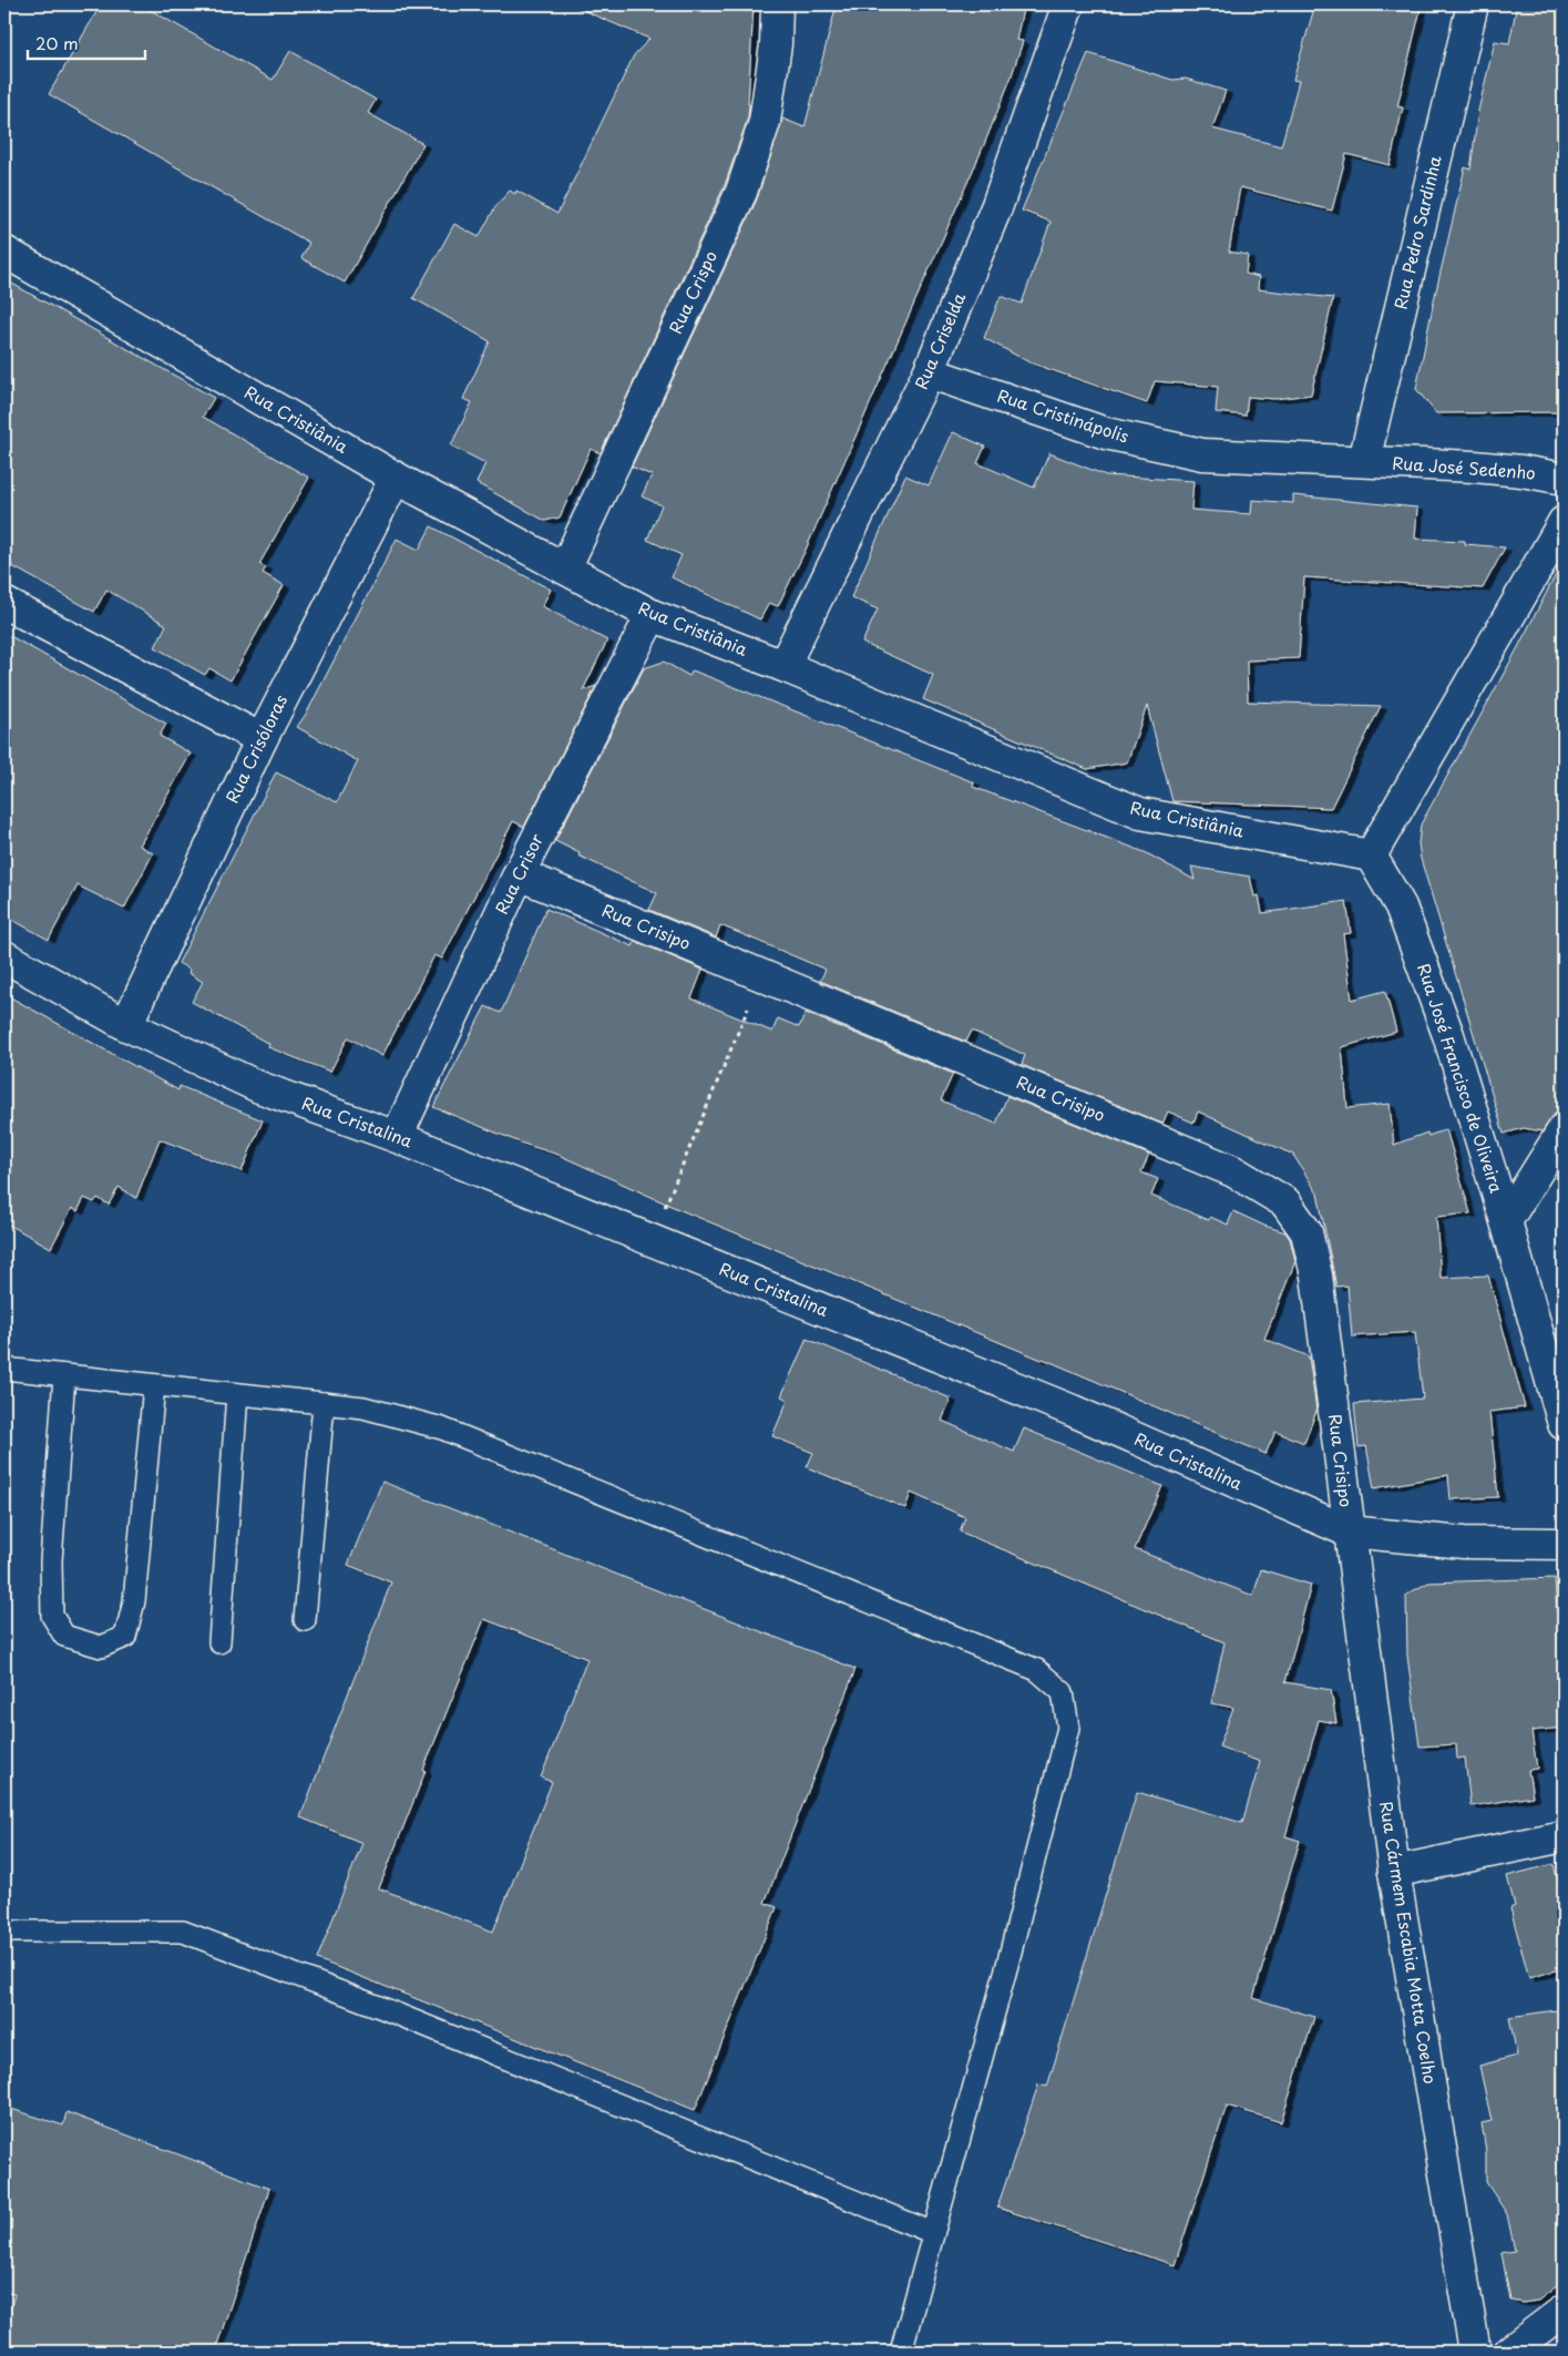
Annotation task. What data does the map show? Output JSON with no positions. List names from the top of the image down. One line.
{"streets":{"street":["Rua Pedro Sardinha","Rua Crispo","Rua Criselda","Rua Cristinápolis","Rua Cristiânia","Rua José Sedenho","Rua Crisóloras","Rua Crisor","Rua Crisipo","Rua José Francisco de Oliveira","Rua Cristalina","Rua Cármem Escabia Motta Coelho"]},"crossings":[["Rua Pedro Sardinha","Rua Cristinápolis"],["Rua Pedro Sardinha","Rua José Sedenho"],["Rua Crispo","Rua Cristiânia"],["Rua Criselda","Rua Cristinápolis"],["Rua Criselda","Rua Cristiânia"],["Rua Cristinápolis","Rua José Sedenho"],["Rua Cristiânia","Rua Crisóloras"],["Rua Cristiânia","Rua Crisor"],["Rua Cristiânia","Rua José Francisco de Oliveira"],["Rua Crisóloras","Rua Cristalina"],["Rua Crisor","Rua Crisipo"],["Rua Crisor","Rua Cristalina"],["Rua Crisipo","Rua Cristalina"],["Rua Crisipo","Rua Cármem Escabia Motta Coelho"],["Rua Cristalina","Rua Cármem Escabia Motta Coelho"]],"scale_bar":"20 m"}
